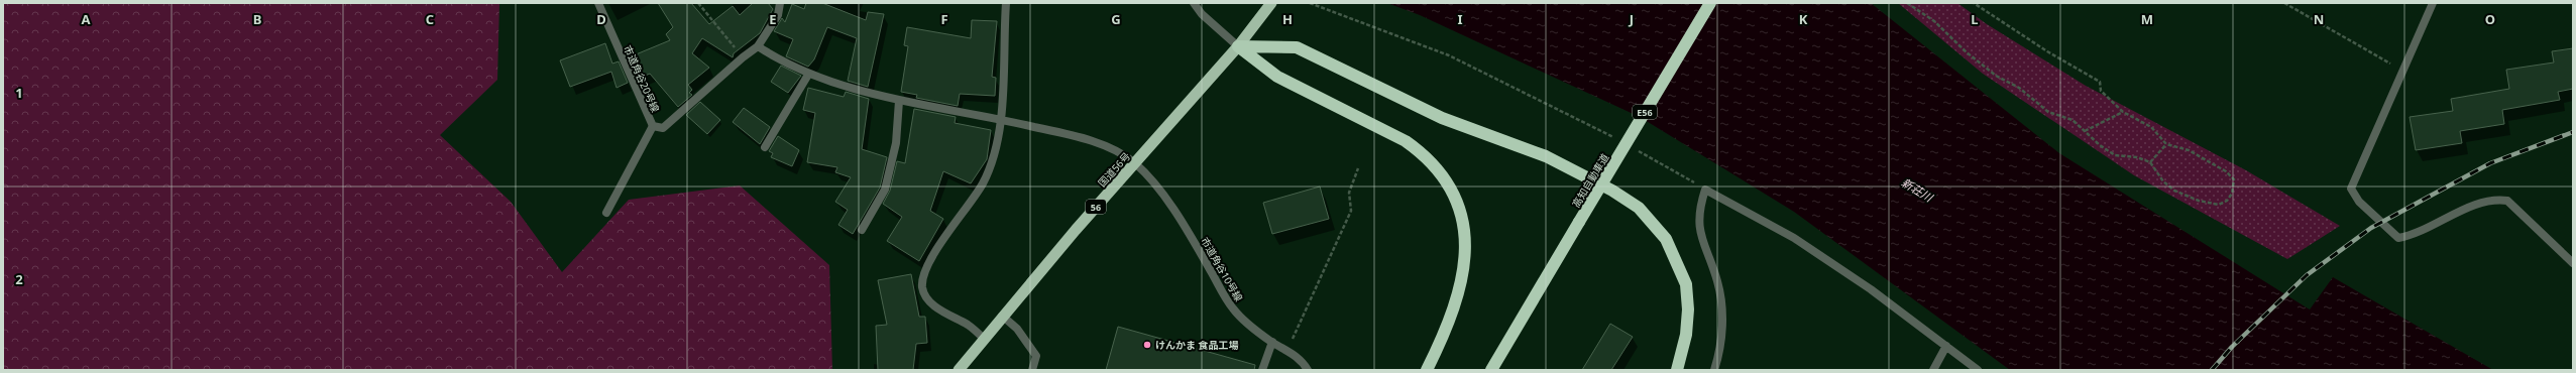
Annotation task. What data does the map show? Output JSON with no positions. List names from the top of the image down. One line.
{"streets":{"highway":["E56","国道56号","高知自動車道","56"],"street":["市道角谷20号線","市道角谷10号線"]},"crossings":[["市道角谷20号線","市道角谷10号線"],["国道56号","市道角谷10号線"]],"water":["新荘川"],"places":["けんかま 食品工場"],"grid":{"columns":["A","B","C","D","E","F","G","H","I","J","K","L","M","N","O"],"rows":["1","2"]}}
